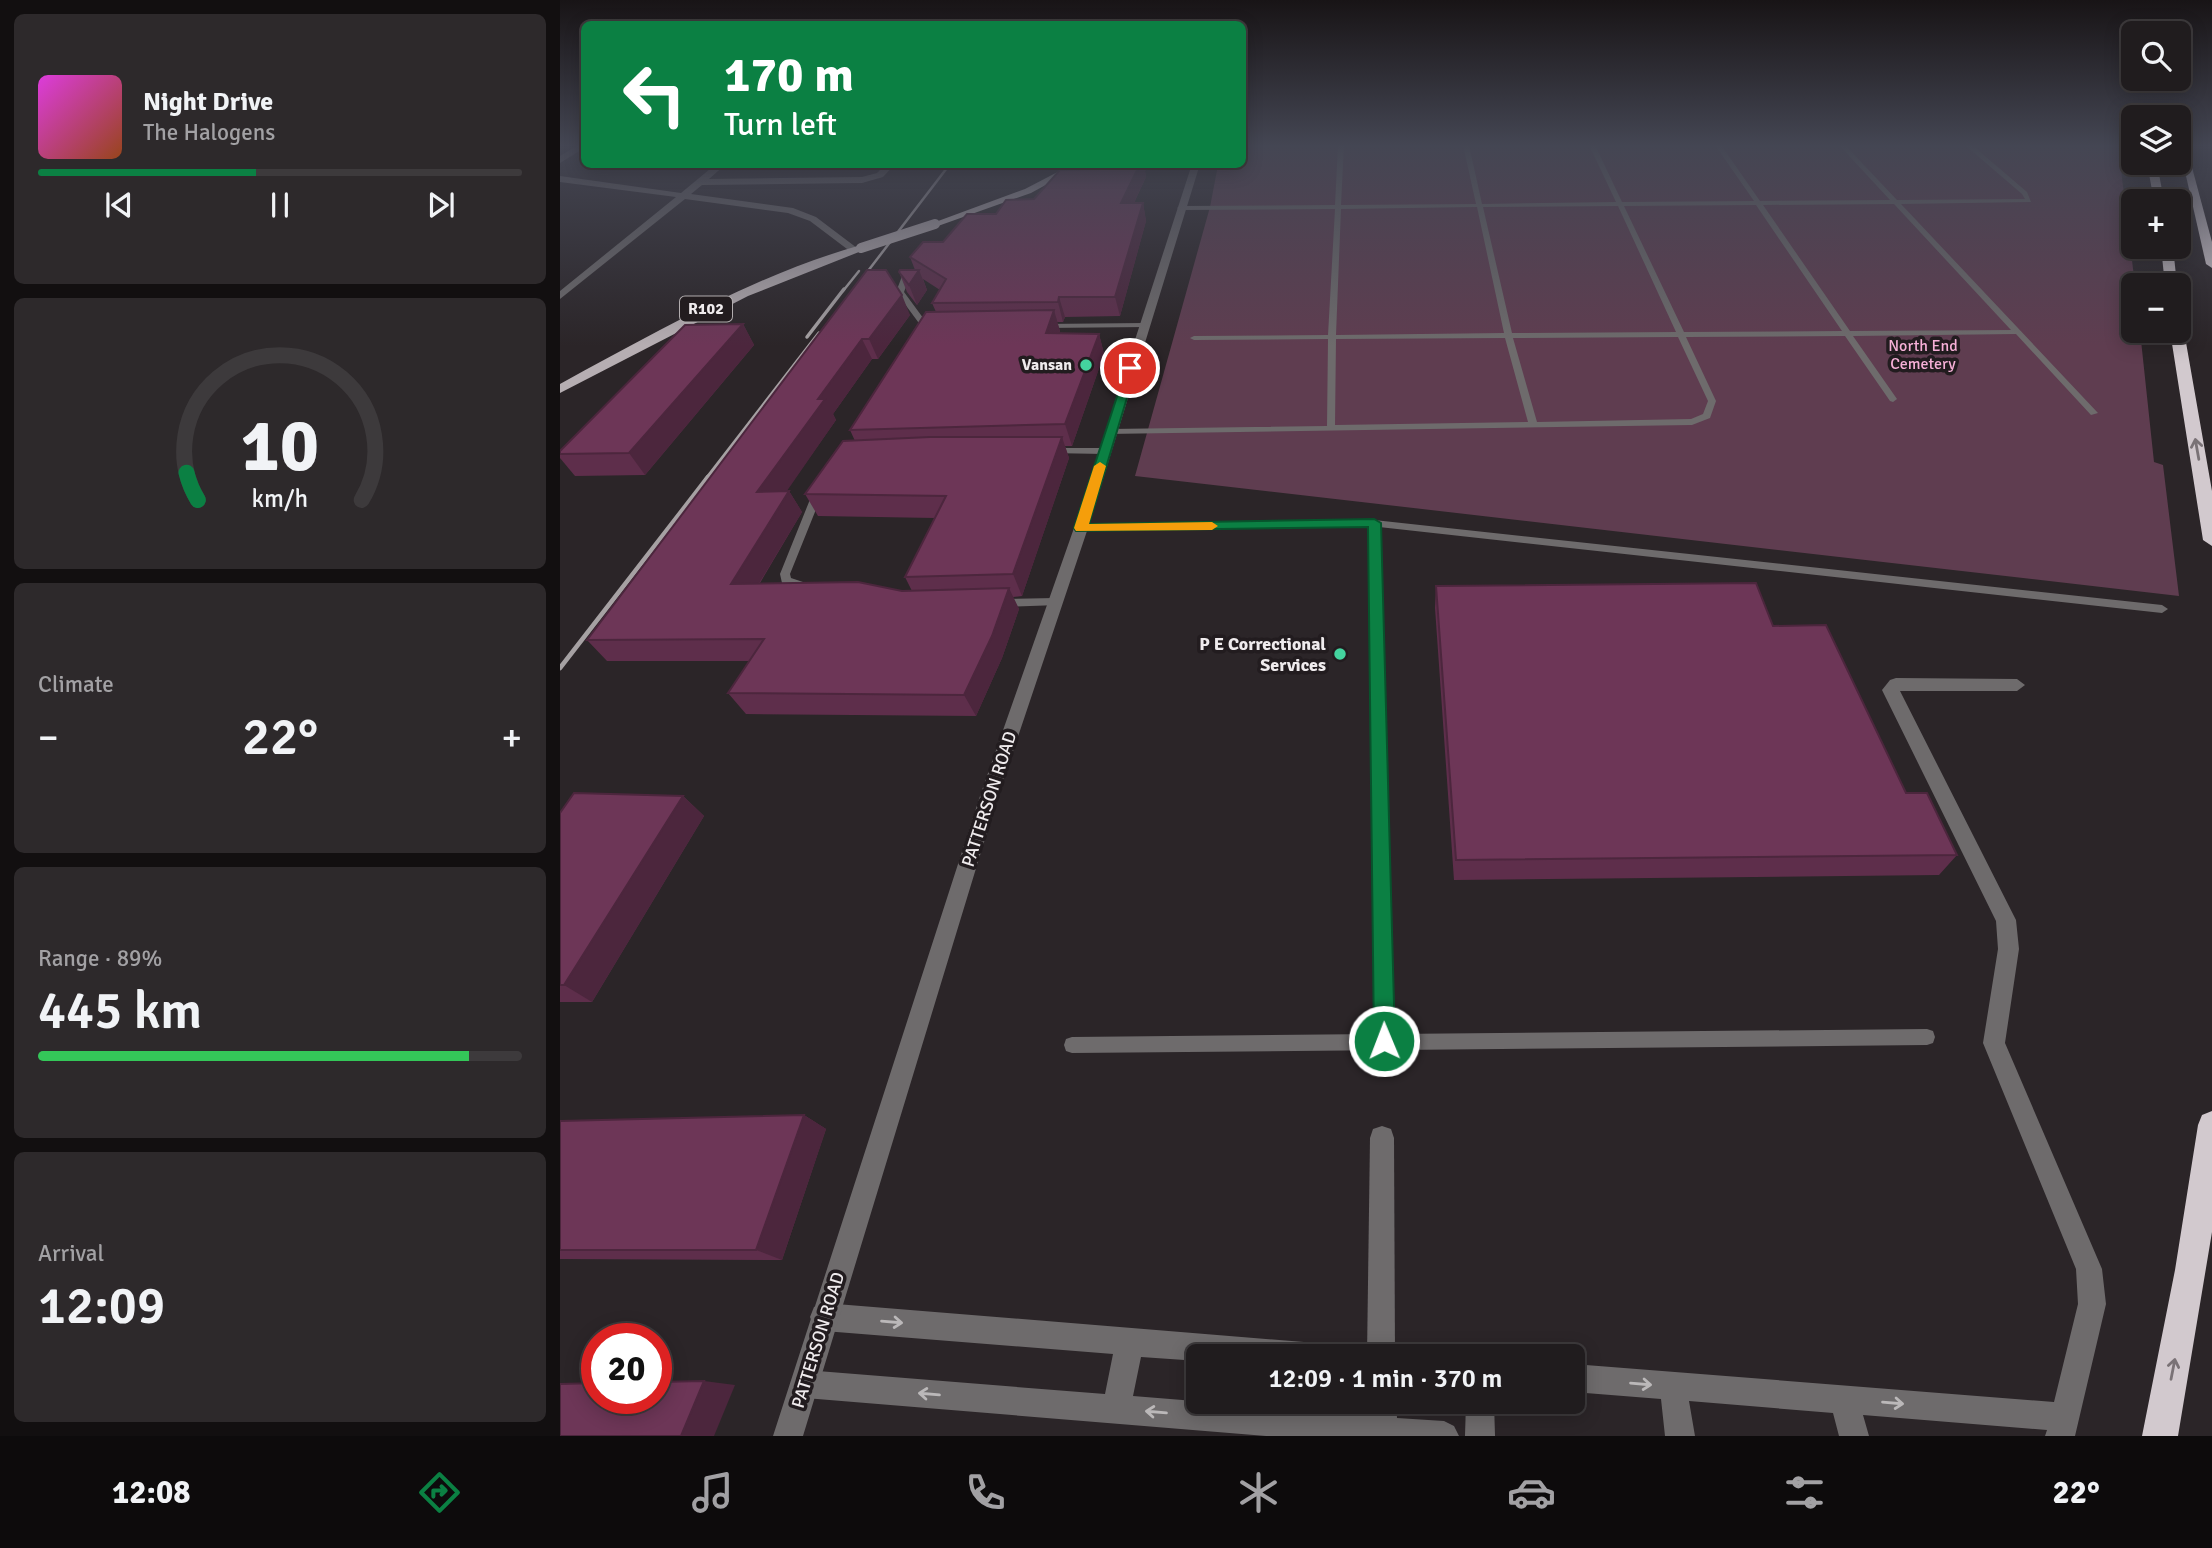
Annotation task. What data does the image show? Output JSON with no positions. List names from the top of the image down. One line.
{"streets":{"main road":["R102"],"street":["PATTERSON ROAD"]},"parks":["North End Cemetery"],"places":["Vansan","P E Correctional Services"],"page":{"map_buttons":["+","−"],"turn":["170 m","Turn left"],"song":["Night Drive","The Halogens"],"tile":["Climate",["Range · 89%","445 km"],["Arrival","12:09"]],"heat":["−","22°","+"],"limit":"20","trip":"12:09 · 1 min · 370 m","tabs":["12:08","22°"],"gauge":["10","km/h"]}}
